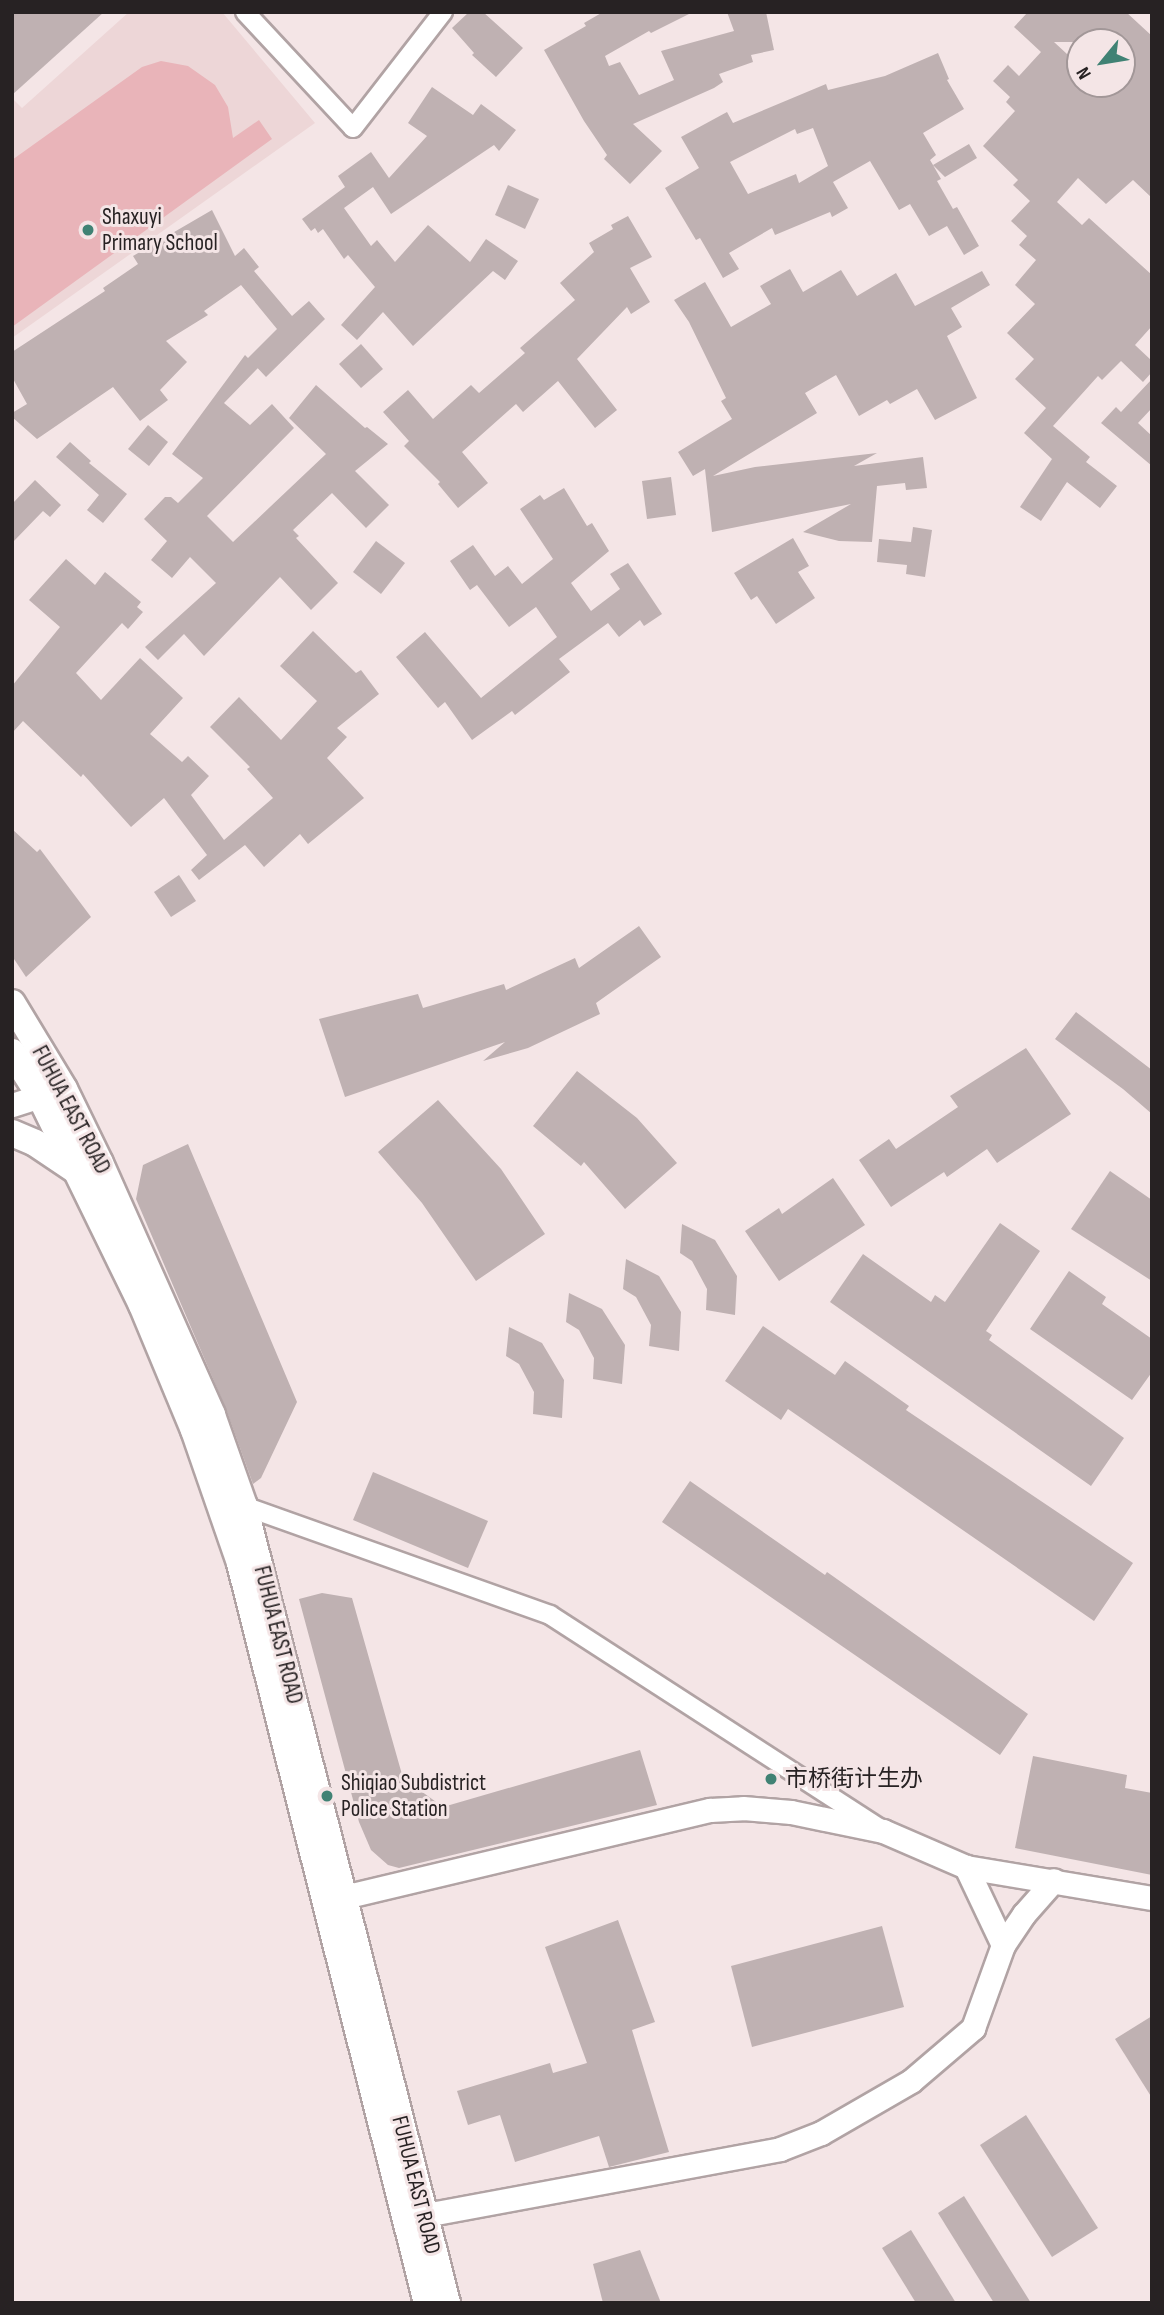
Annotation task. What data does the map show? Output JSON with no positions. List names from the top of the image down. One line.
{"streets":{"main road":["FUHUA EAST ROAD"]},"places":["Shaxuyi Primary School","市桥街计生办","Shiqiao Subdistrict Police Station"],"north":"bottom left"}
